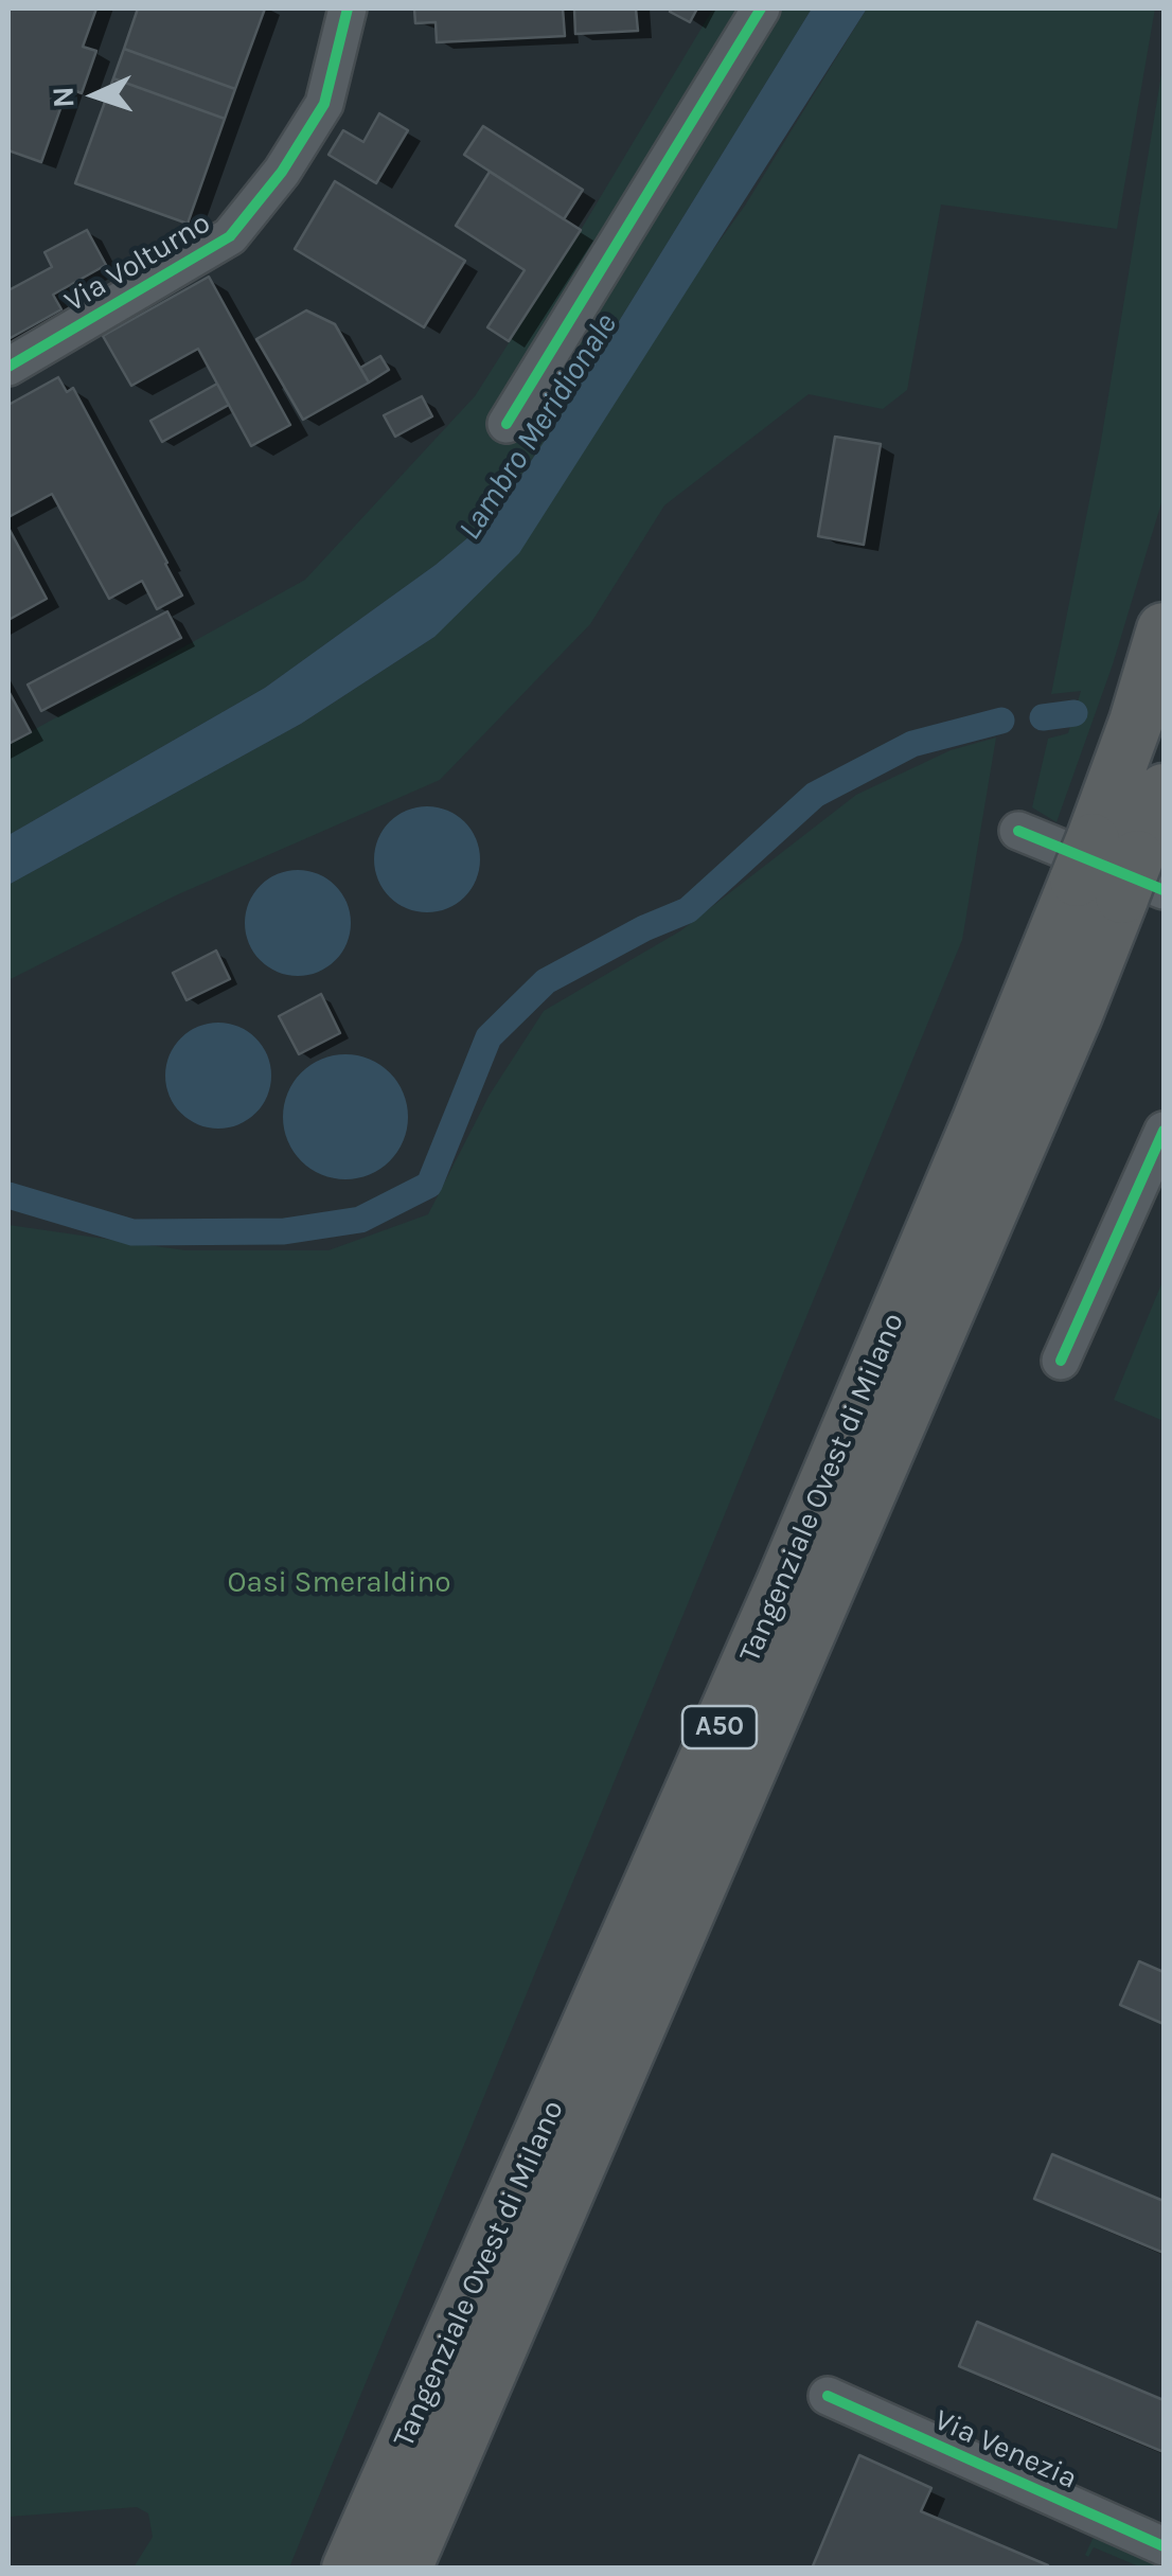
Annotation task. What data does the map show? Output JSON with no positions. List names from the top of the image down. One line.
{"streets":{"highway":["Tangenziale Ovest di Milano","A50"],"street":["Via Volturno","Via Venezia"]},"water":["Lambro Meridionale"],"parks":["Oasi Smeraldino"],"north":"left"}
